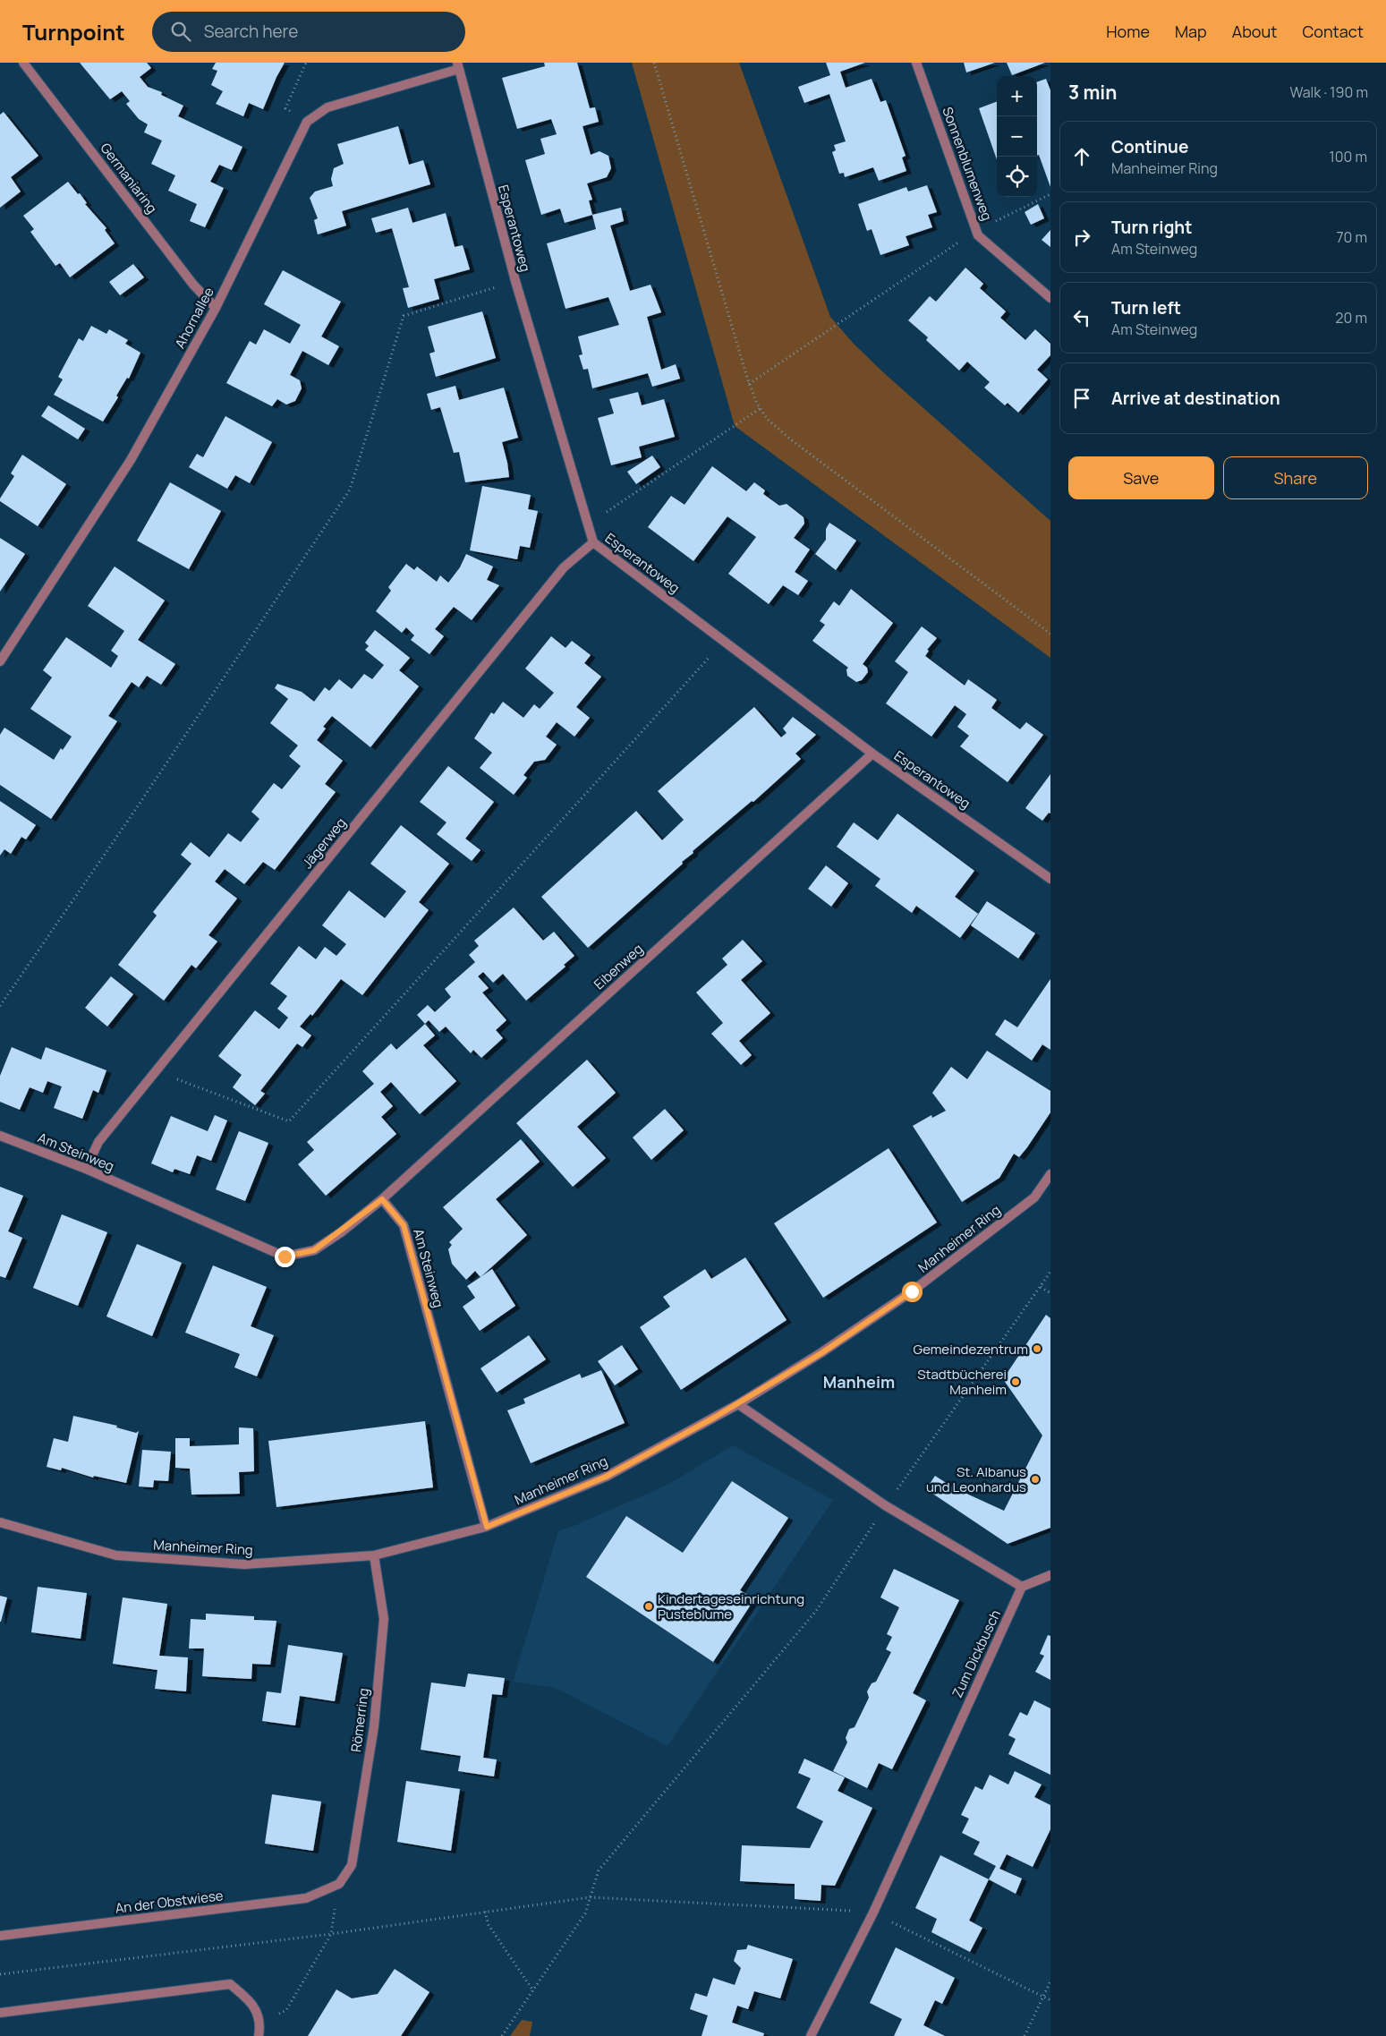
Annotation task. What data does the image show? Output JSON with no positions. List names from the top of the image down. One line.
{"streets":{"street":["Sonnenblumenweg","Germaniaring","Esperantoweg","Ahornallee","Jägerweg","Eibenweg","Am Steinweg","Manheimer Ring","Zum Dickbusch","Römerring","An der Obstwiese"]},"crossings":[["Germaniaring","Ahornallee"],["Esperantoweg","Ahornallee"],["Esperantoweg","Jägerweg"],["Esperantoweg","Eibenweg"],["Jägerweg","Am Steinweg"],["Eibenweg","Am Steinweg"],["Am Steinweg","Manheimer Ring"],["Manheimer Ring","Römerring"],["Römerring","An der Obstwiese"]],"districts":["Manheim"],"places":["Gemeindezentrum","Stadtbücherei Manheim","St. Albanus und Leonhardus","Kindertageseinrichtung Pusteblume"],"page":{"header":"Turnpoint","search":"Search here","nav":["Home","Map","About","Contact"],"heading":["3 min","Walk · 190 m"],"map_buttons":["+","−"],"list":[["Continue","Manheimer Ring","100 m"],["Turn right","Am Steinweg","70 m"],["Turn left","Am Steinweg","20 m"],"Arrive at destination"],"buttons":["Save","Share"]}}
